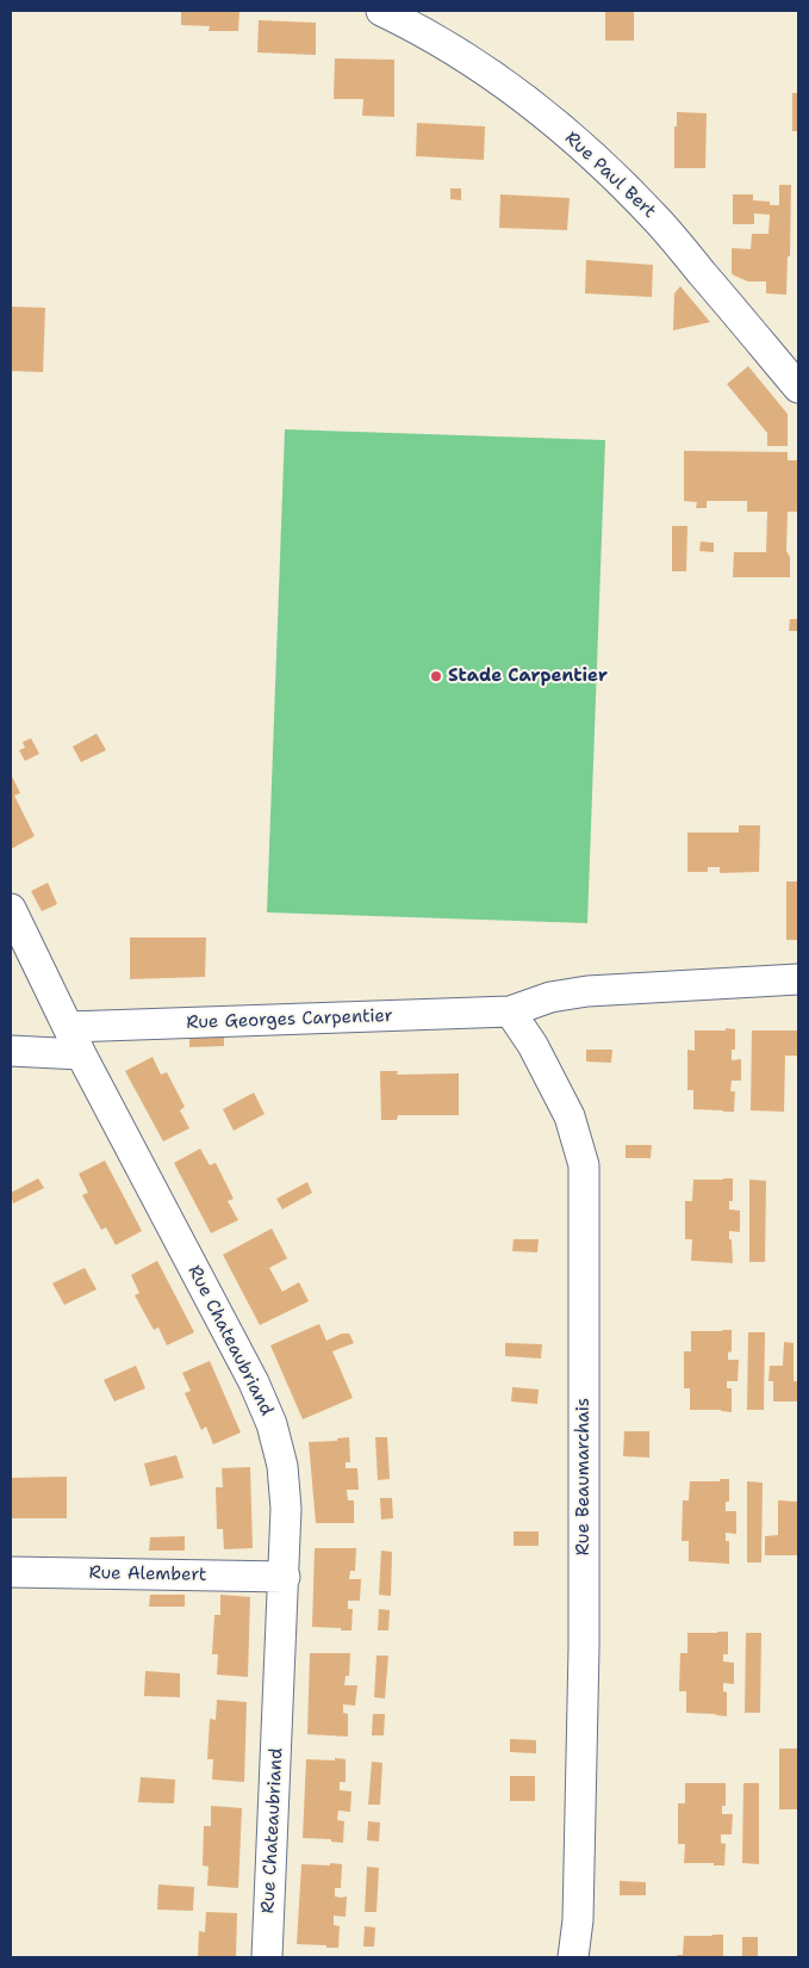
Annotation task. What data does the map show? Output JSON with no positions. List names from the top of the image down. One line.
{"streets":{"street":["Rue Paul Bert","Rue Georges Carpentier","Rue Chateaubriand","Rue Beaumarchais","Rue Alembert"]},"crossings":[["Rue Georges Carpentier","Rue Chateaubriand"],["Rue Georges Carpentier","Rue Beaumarchais"],["Rue Chateaubriand","Rue Alembert"]],"places":["Stade Carpentier"]}
